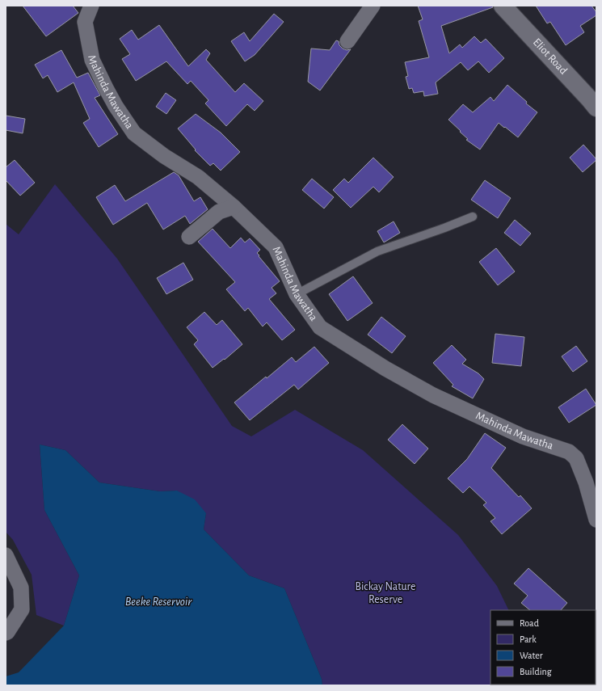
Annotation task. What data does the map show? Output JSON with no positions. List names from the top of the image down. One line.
{"streets":{"street":["Eliot Road","Mahinda Mawatha"]},"water":["Beeke Reservoir"],"parks":["Bickay Nature Reserve"],"legend":["Road","Park","Water","Building"]}
